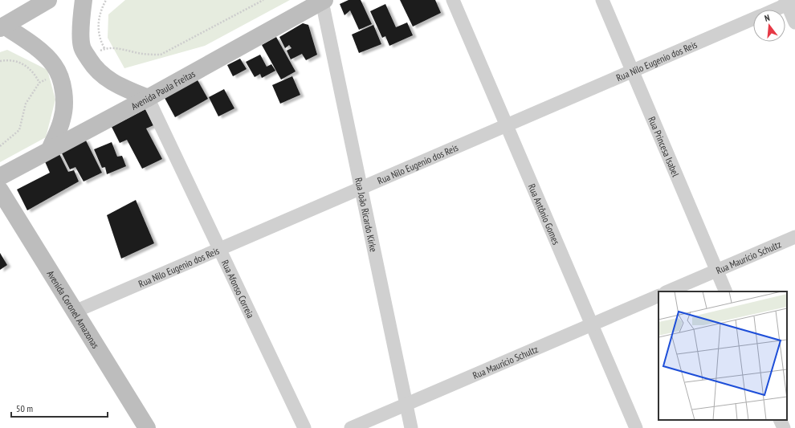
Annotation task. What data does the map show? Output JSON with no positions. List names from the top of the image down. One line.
{"streets":{"main road":["Avenida Paula Freitas","Avenida Coronel Amazonas"],"street":["Rua Nilo Eugenio dos Reis","Rua Princesa Isabel","Rua Antônio Gomes","Rua João Ricardo Kirke","Rua Maurício Schultz","Rua Afonso Correia"]},"crossings":[["Rua Nilo Eugenio dos Reis","Rua Princesa Isabel"],["Rua Nilo Eugenio dos Reis","Rua Antônio Gomes"],["Rua Nilo Eugenio dos Reis","Rua João Ricardo Kirke"],["Rua Nilo Eugenio dos Reis","Rua Afonso Correia"],["Rua Nilo Eugenio dos Reis","Avenida Coronel Amazonas"],["Avenida Paula Freitas","Rua João Ricardo Kirke"],["Avenida Paula Freitas","Rua Afonso Correia"],["Rua Princesa Isabel","Rua Maurício Schultz"],["Rua Antônio Gomes","Rua Maurício Schultz"],["Rua João Ricardo Kirke","Rua Maurício Schultz"]],"scale_bar":"50 m","north":"top"}
